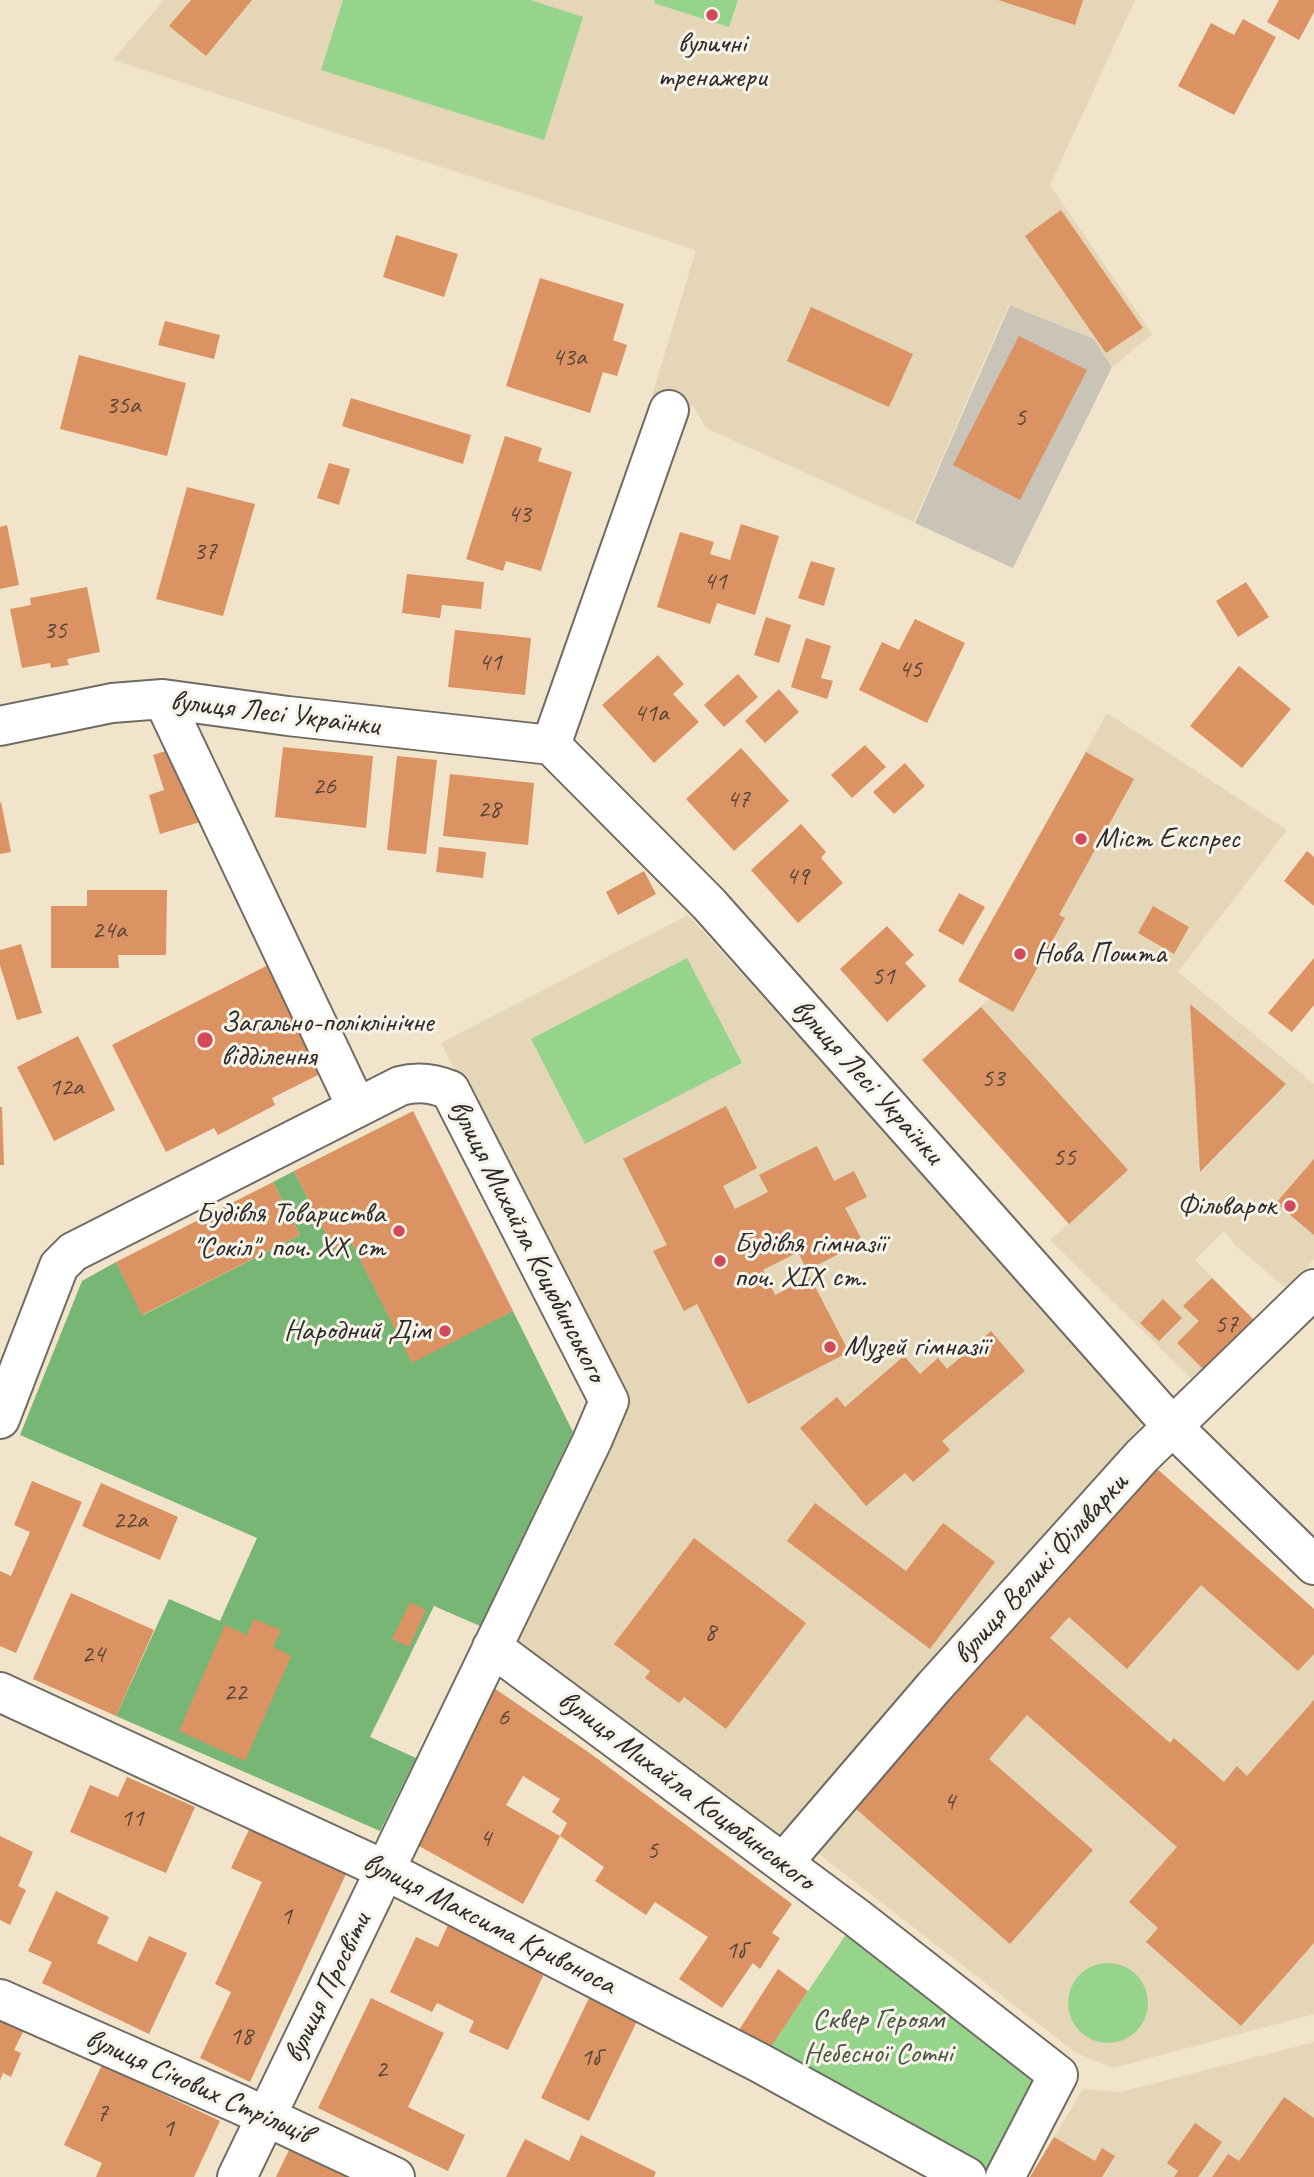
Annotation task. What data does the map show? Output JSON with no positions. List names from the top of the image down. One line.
{"streets":{"street":["вулиця Лесі Українки","вулиця Михайла Коцюбинського","вулиця Великі Фільварки","вулиця Максима Кривоноса","вулиця Просвіти","вулиця Січових Стрільців"]},"crossings":[["вулиця Лесі Українки","вулиця Великі Фільварки"],["вулиця Михайла Коцюбинського","вулиця Великі Фільварки"],["вулиця Михайла Коцюбинського","вулиця Просвіти"],["вулиця Максима Кривоноса","вулиця Просвіти"],["вулиця Просвіти","вулиця Січових Стрільців"]],"parks":["Сквер Героям Небесної Сотні"],"places":["вуличні тренажери","Міст Експрес","Нова Пошта","Загально-поліклінічне відділення","Фільварок","Будівля Товариства \"Сокіл\", поч. ХХ ст","Будівля гімназії поч. XIX ст.","Народний Дім","Музей гімназії"],"house_numbers":["43а","35а","5","43","37","41","35","41","45","41а","26","47","28","49","24а","51","53","12а","55","57","22а","8","24","22","6","4","11","4","5","1","1б","18","1б","2","7","1"]}
